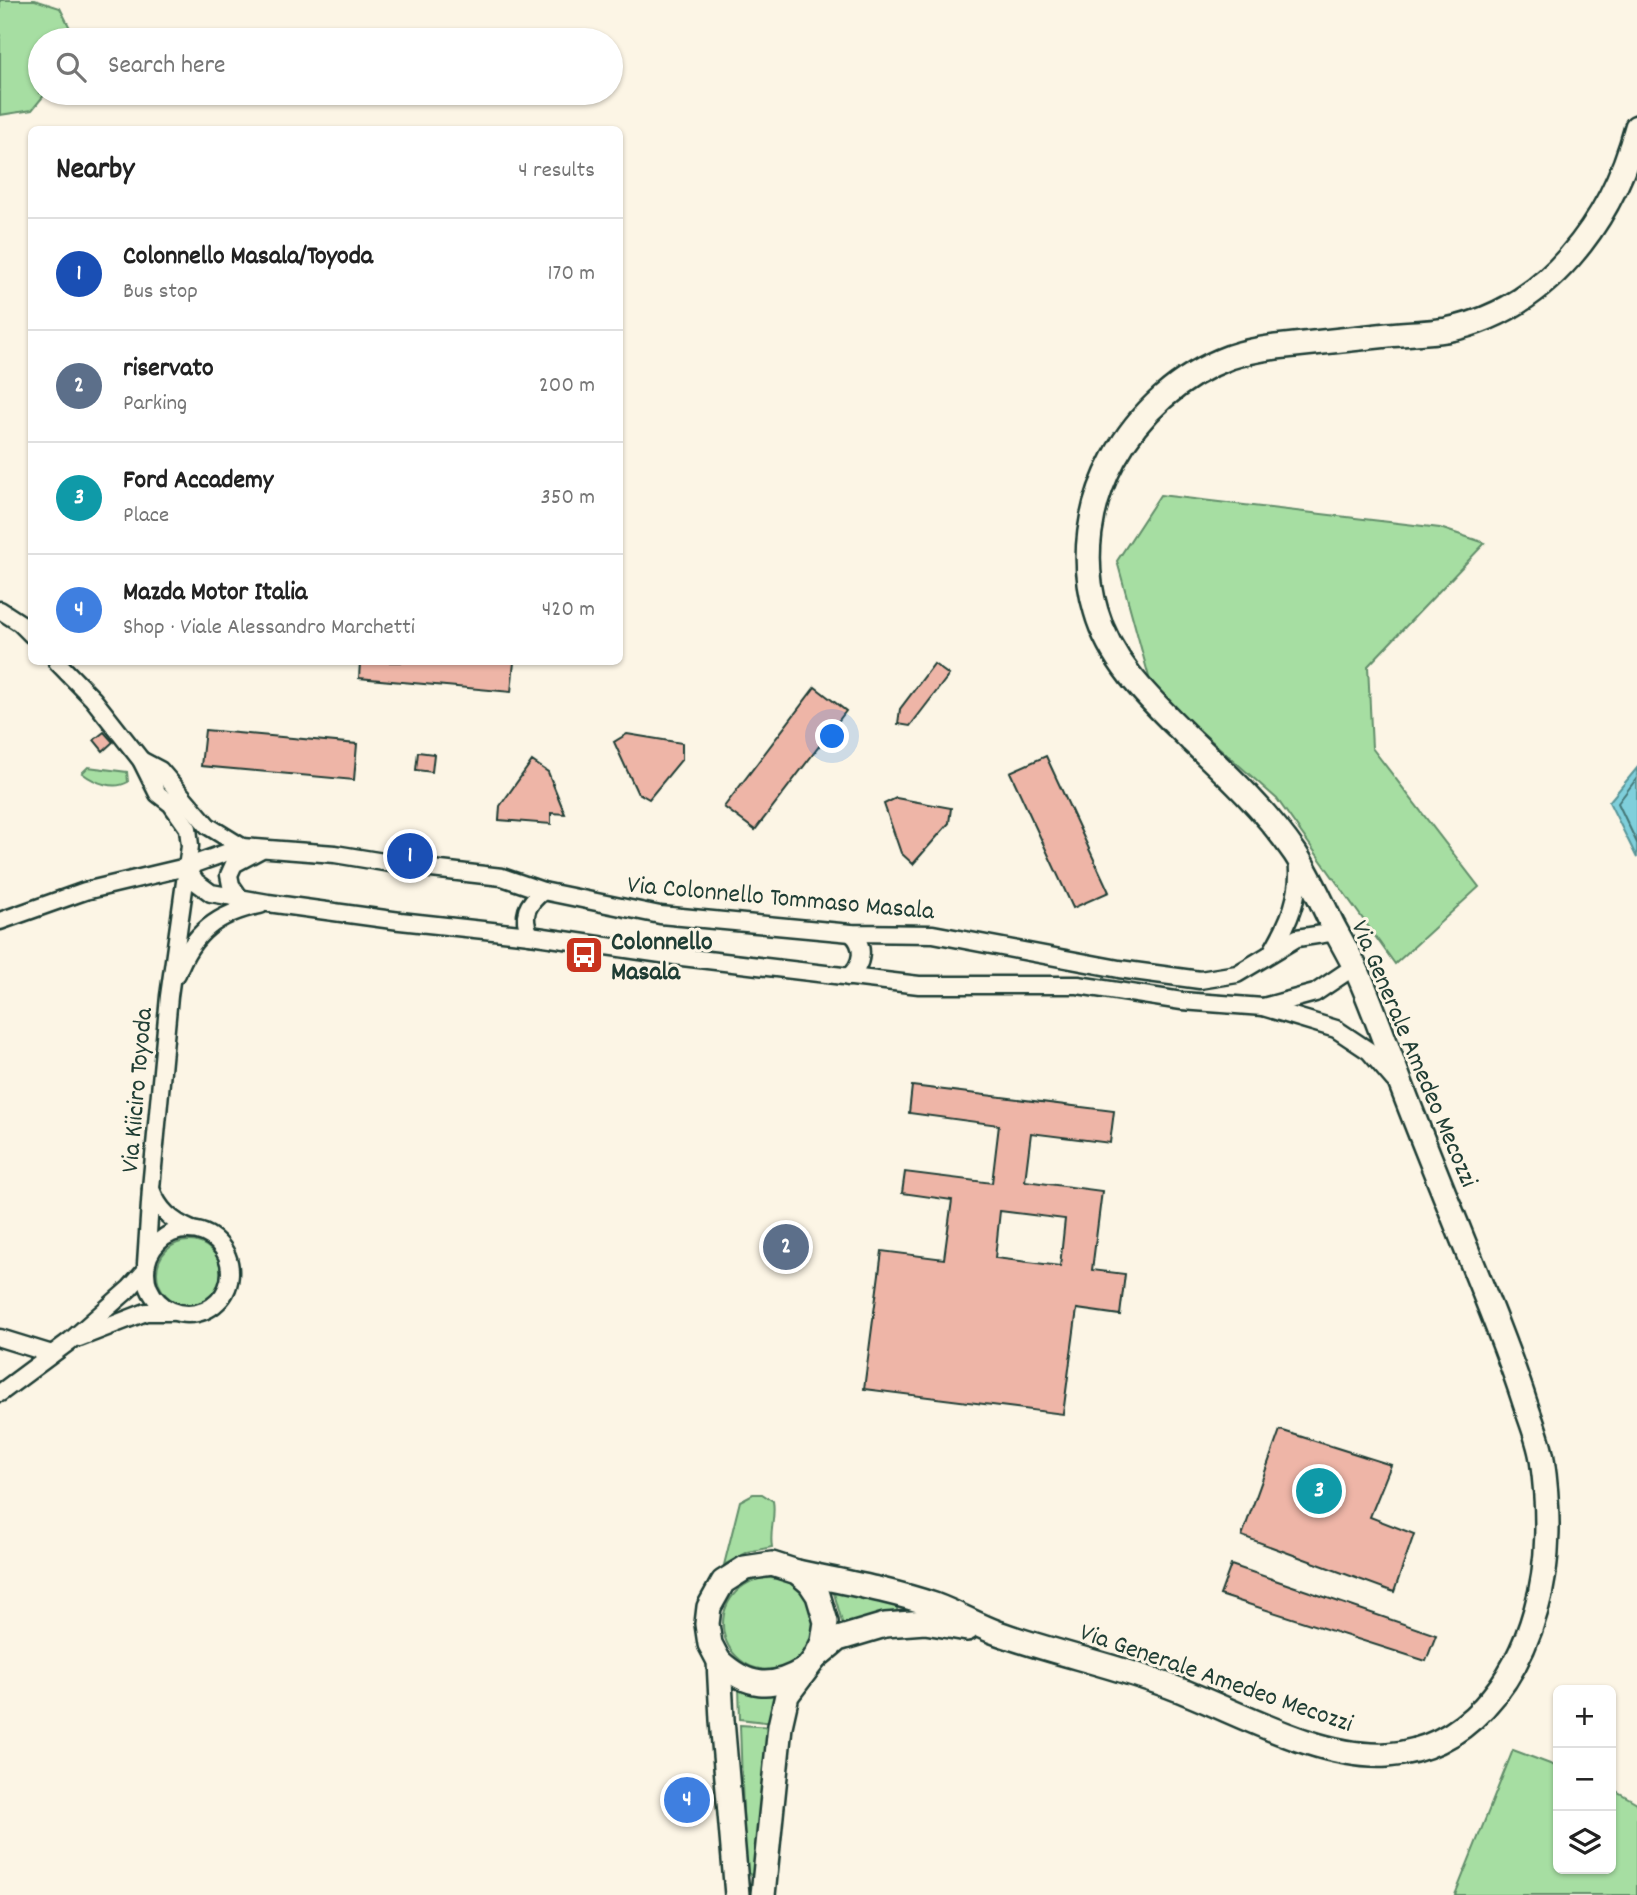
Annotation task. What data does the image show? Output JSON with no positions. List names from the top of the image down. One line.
{"streets":{"street":["Via Colonnello Tommaso Masala","Via Generale Amedeo Mecozzi","Via Kiiciro Toyoda"]},"crossings":[["Via Colonnello Tommaso Masala","Via Generale Amedeo Mecozzi"],["Via Colonnello Tommaso Masala","Via Kiiciro Toyoda"]],"places":{"bus stop":["Colonnello Masala"]},"page":{"search":"Search here","heading":["Nearby","4 results"],"list":[{"mark":"1","name":"Colonnello Masala/Toyoda","note":"Bus stop","value":"170 m"},{"mark":"2","name":"riservato","note":"Parking","value":"200 m"},{"mark":"3","name":"Ford Accademy","note":"Place","value":"350 m"},{"mark":"4","name":"Mazda Motor Italia","note":"Shop · Viale Alessandro Marchetti","value":"420 m"}],"pins":["1","2","3","4"],"map_buttons":["+","−"]}}
